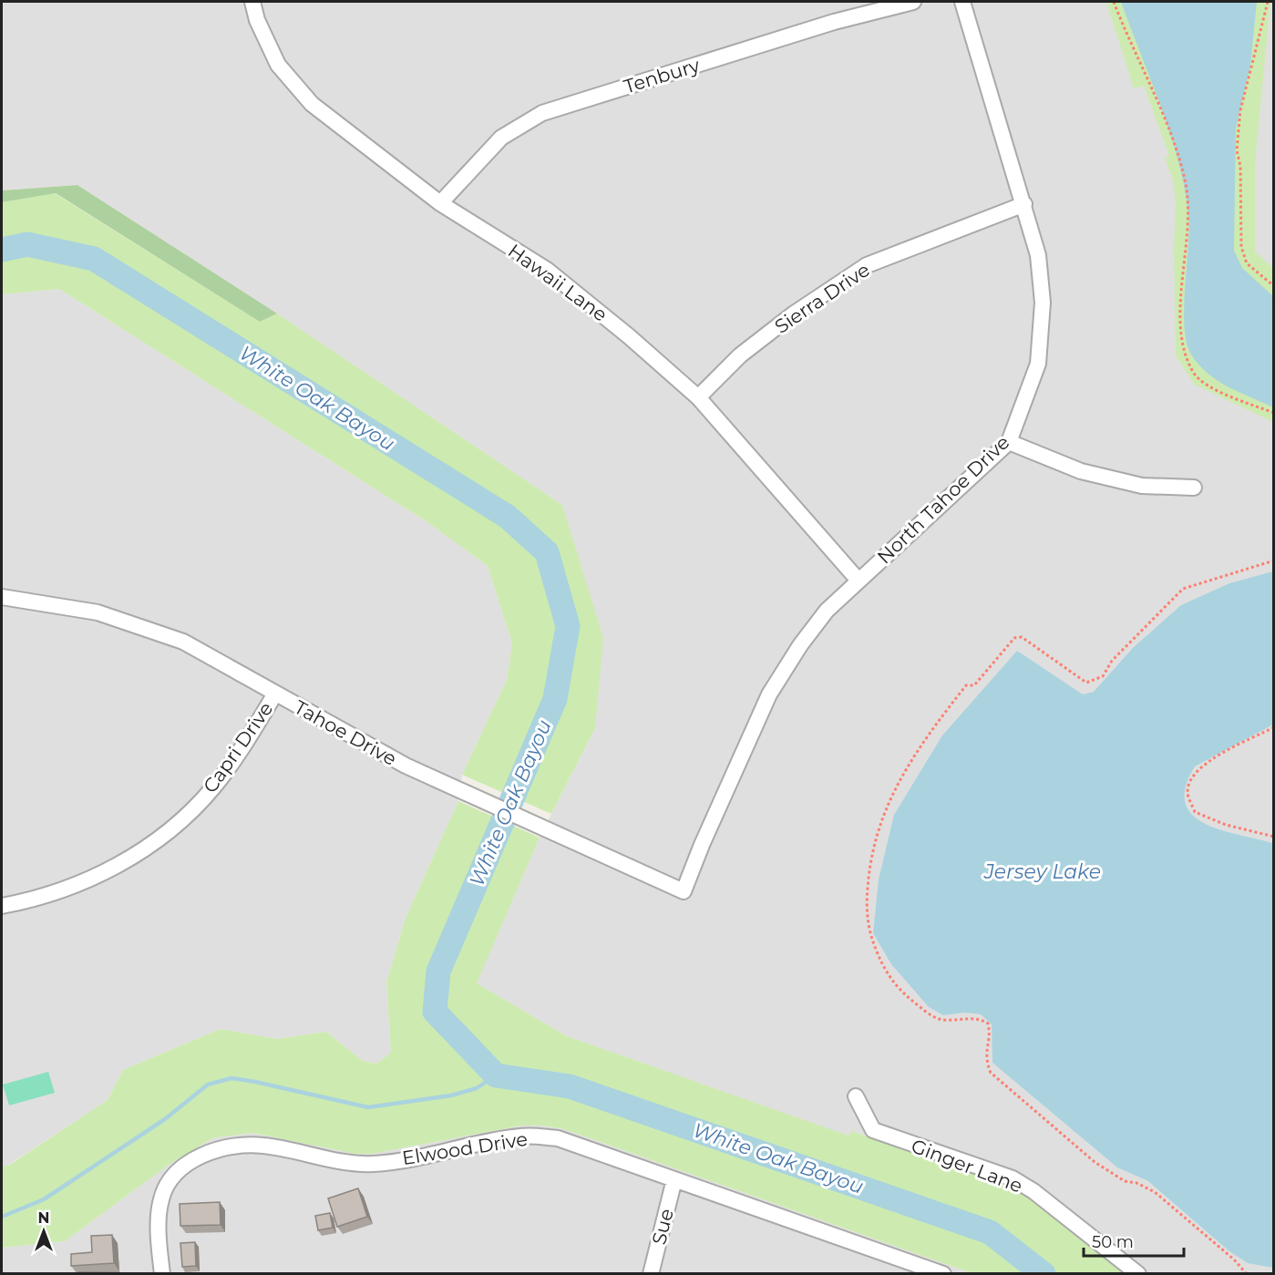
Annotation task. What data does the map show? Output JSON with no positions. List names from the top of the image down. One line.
{"streets":{"street":["Tenbury","Hawaii Lane","Sierra Drive","North Tahoe Drive","Tahoe Drive","Capri Drive","Elwood Drive","Ginger Lane","Sue"]},"crossings":[["Tenbury","Hawaii Lane"],["Hawaii Lane","Sierra Drive"],["Hawaii Lane","North Tahoe Drive"],["Sierra Drive","North Tahoe Drive"],["North Tahoe Drive","Tahoe Drive"],["Tahoe Drive","Capri Drive"],["Elwood Drive","Sue"]],"water":["White Oak Bayou","Jersey Lake"],"scale_bar":"50 m","north":"top"}
